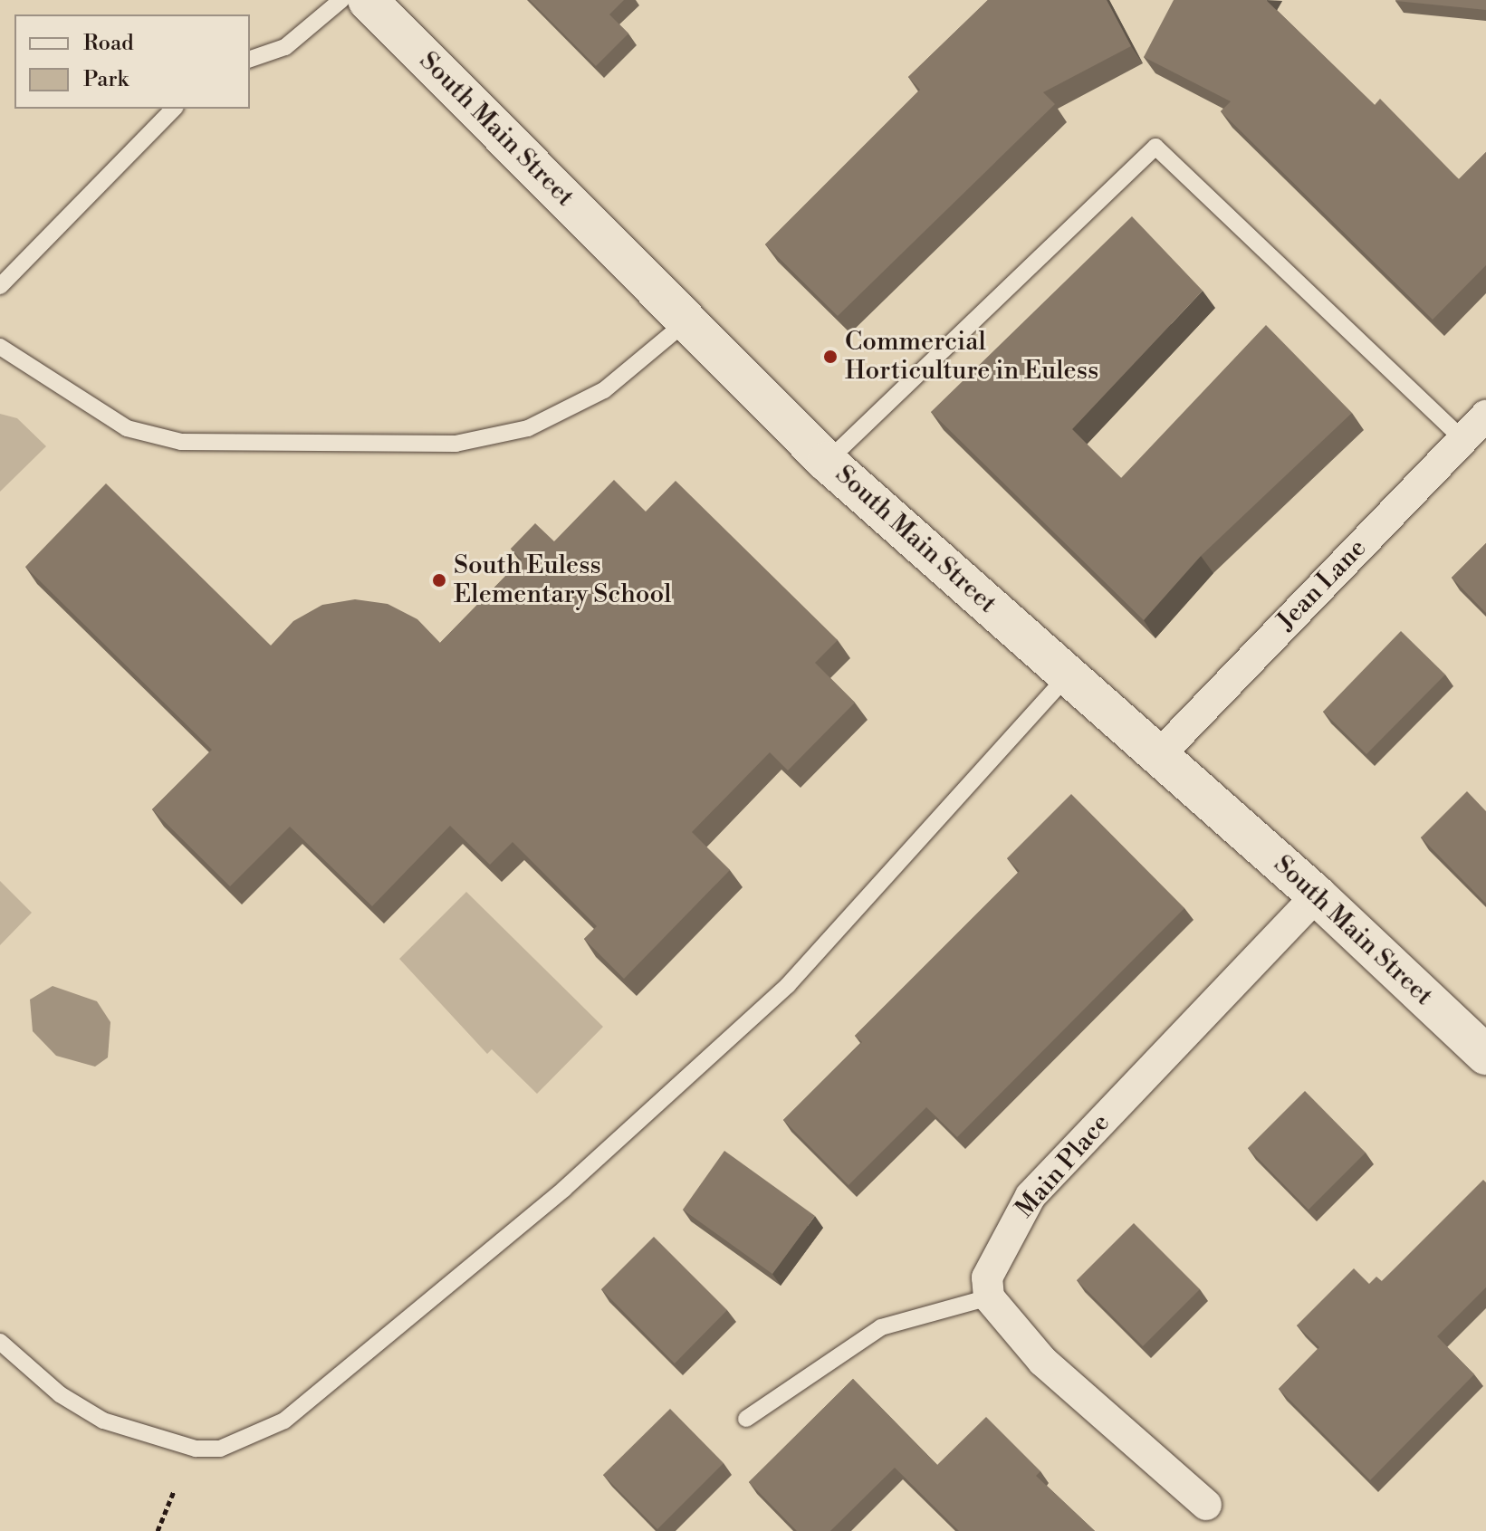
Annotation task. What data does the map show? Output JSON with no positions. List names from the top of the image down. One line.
{"streets":{"street":["South Main Street","Jean Lane","Main Place"]},"crossings":[["South Main Street","Jean Lane"],["South Main Street","Main Place"]],"places":["Commercial Horticulture in Euless","South Euless Elementary School"],"legend":["Road","Park"]}
